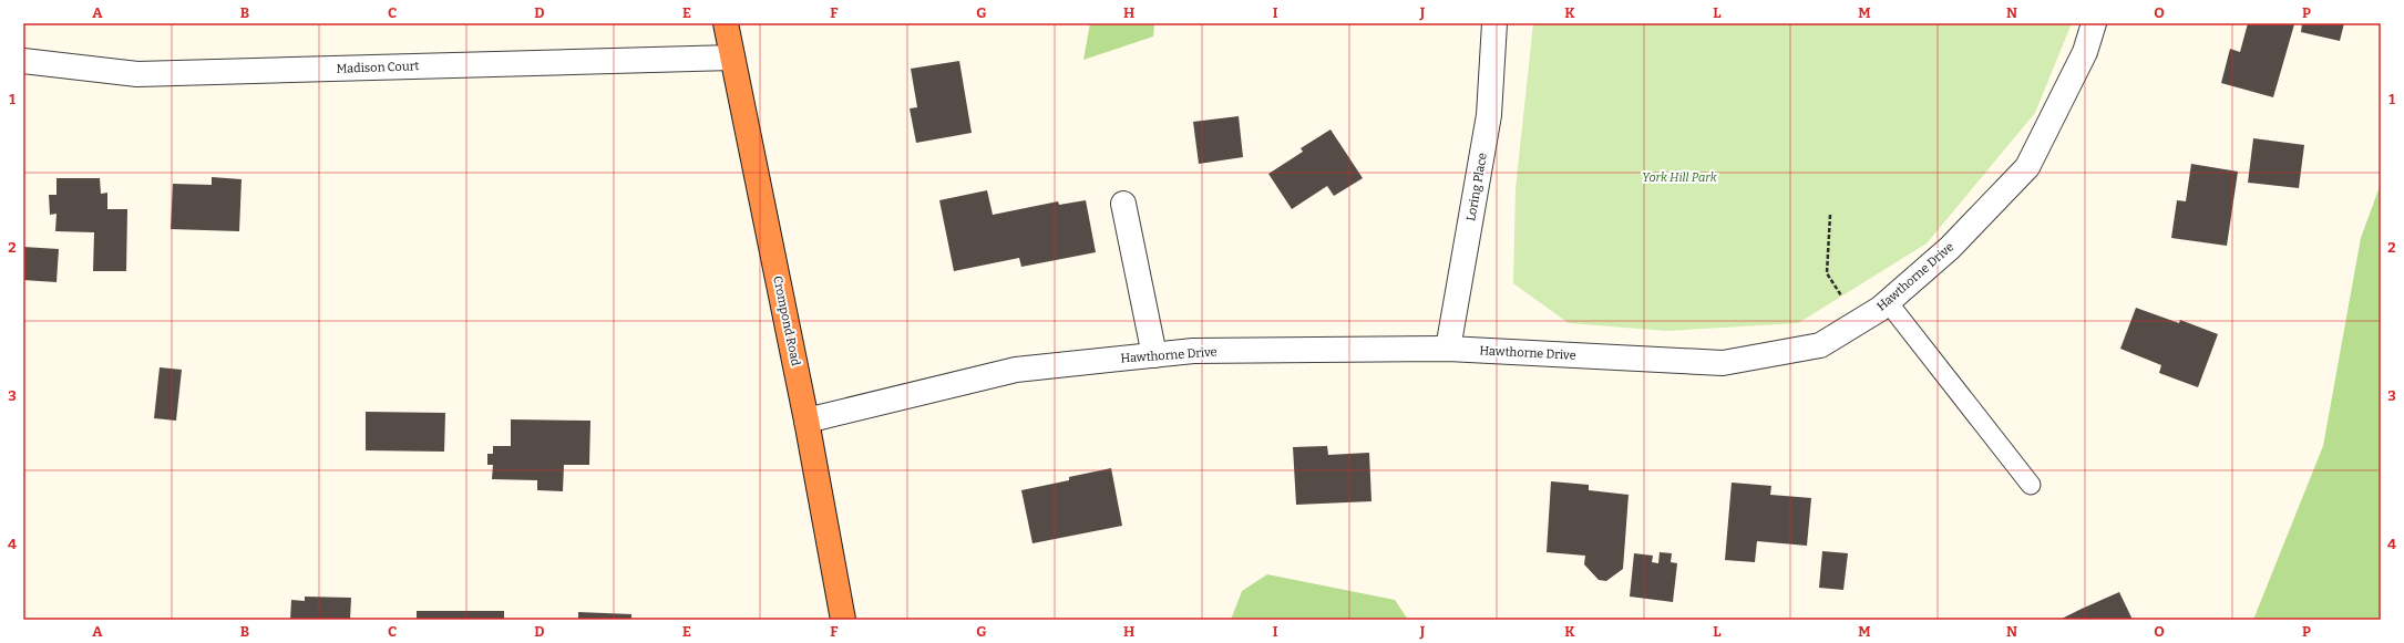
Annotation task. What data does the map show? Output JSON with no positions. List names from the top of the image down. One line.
{"streets":{"highway":["Crompond Road"],"street":["Madison Court","Loring Place","Hawthorne Drive"]},"crossings":[["Madison Court","Crompond Road"],["Loring Place","Hawthorne Drive"],["Hawthorne Drive","Crompond Road"]],"parks":["York Hill Park"],"grid":{"columns":["A","B","C","D","E","F","G","H","I","J","K","L","M","N","O","P"],"rows":["1","2","3","4"]}}
